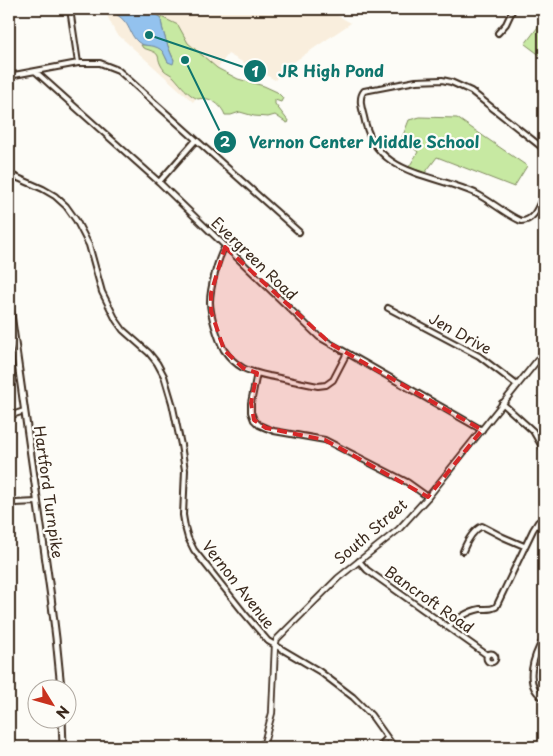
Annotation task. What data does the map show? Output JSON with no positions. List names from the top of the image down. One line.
{"streets":{"main road":["Hartford Turnpike"],"street":["Evergreen Road","Jen Drive","South Street","Vernon Avenue","Bancroft Road"]},"crossings":[["Evergreen Road","South Street"],["Jen Drive","South Street"],["South Street","Vernon Avenue"],["South Street","Bancroft Road"]],"places":["JR High Pond","Vernon Center Middle School"],"north":"bottom right"}
